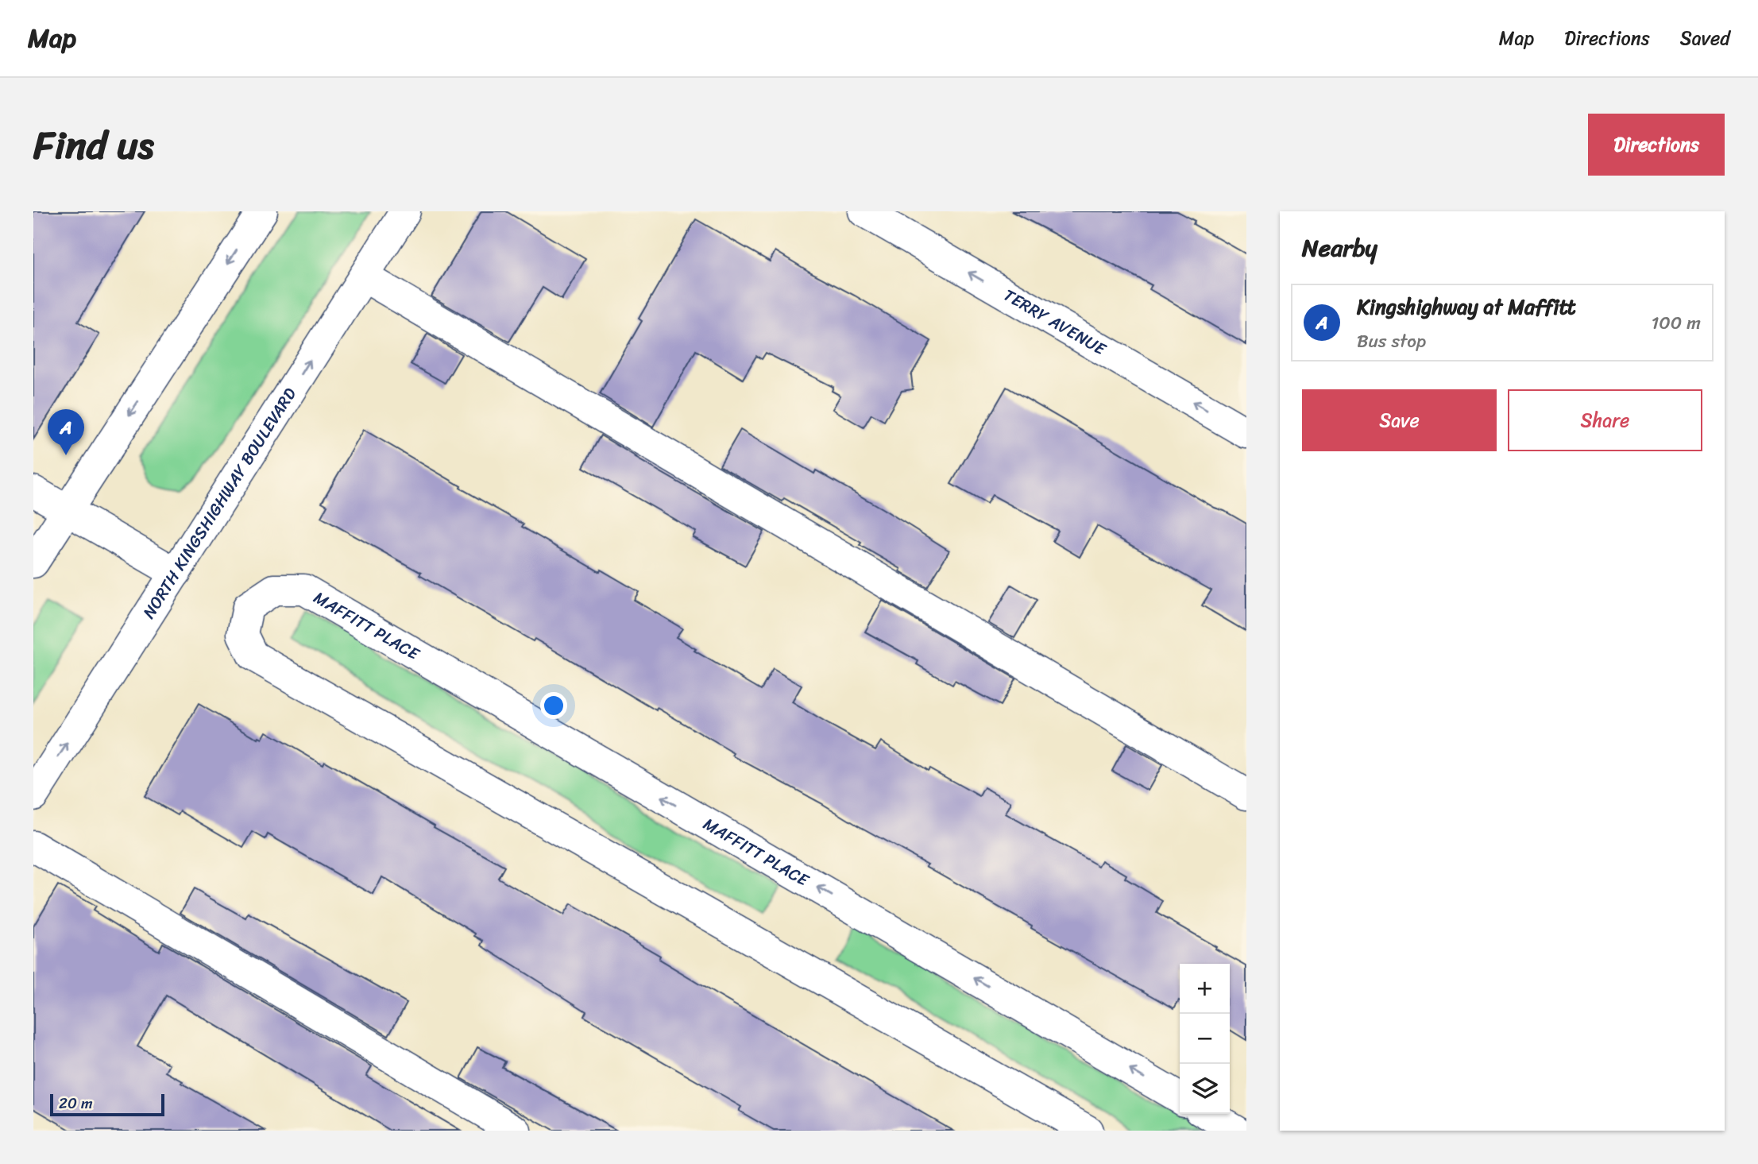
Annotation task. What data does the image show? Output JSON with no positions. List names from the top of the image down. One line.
{"streets":{"street":["TERRY AVENUE","NORTH KINGSHIGHWAY BOULEVARD","MAFFITT PLACE"]},"one_way":["TERRY AVENUE"],"scale_bar":"20 m","page":{"header":"Map","nav":["Map","Directions","Saved"],"title":"Find us","buttons":["Directions",["Save","Share"]],"heading":"Nearby","list":[{"mark":"A","name":"Kingshighway at Maffitt","note":"Bus stop","value":"100 m"}],"pins":"A","map_buttons":["+","−"],"scale":"20 m"}}
